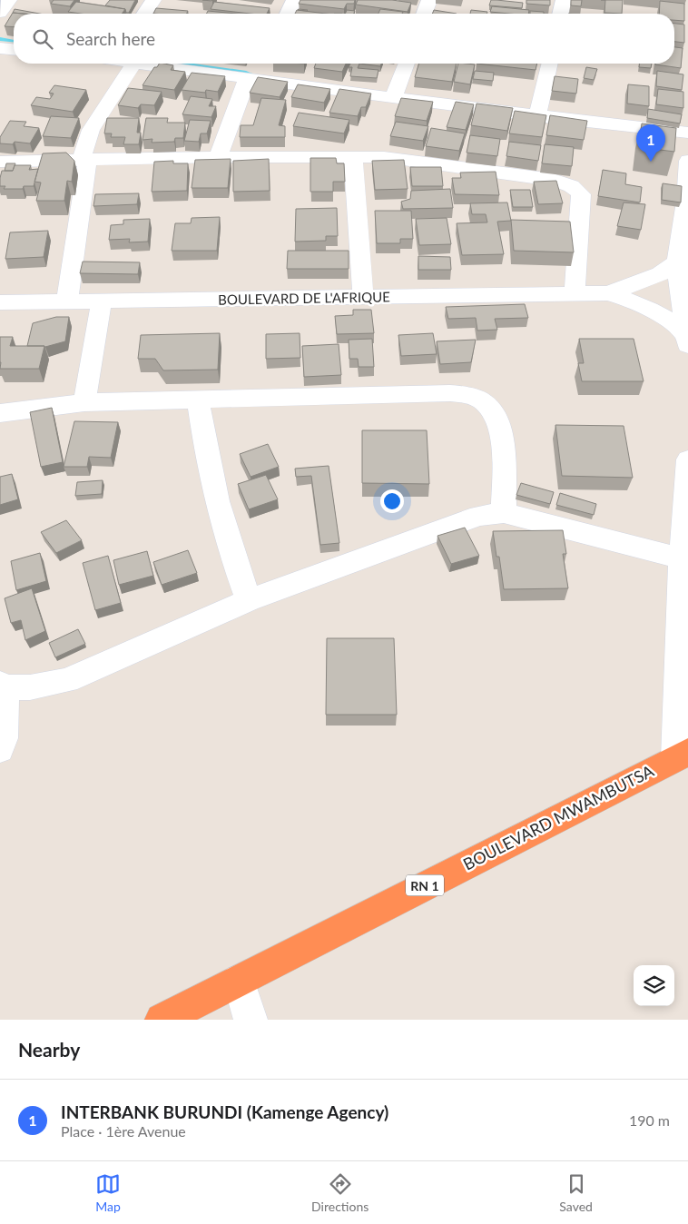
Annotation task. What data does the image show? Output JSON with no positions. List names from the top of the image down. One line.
{"streets":{"highway":["BOULEVARD MWAMBUTSA","RN 1"],"street":["BOULEVARD DE L'AFRIQUE"]},"page":{"search":"Search here","pins":"1","heading":"Nearby","list":[{"mark":"1","name":"INTERBANK BURUNDI (Kamenge Agency)","note":"Place · 1ère Avenue","value":"190 m"}],"nav":["Map","Directions","Saved"]}}
